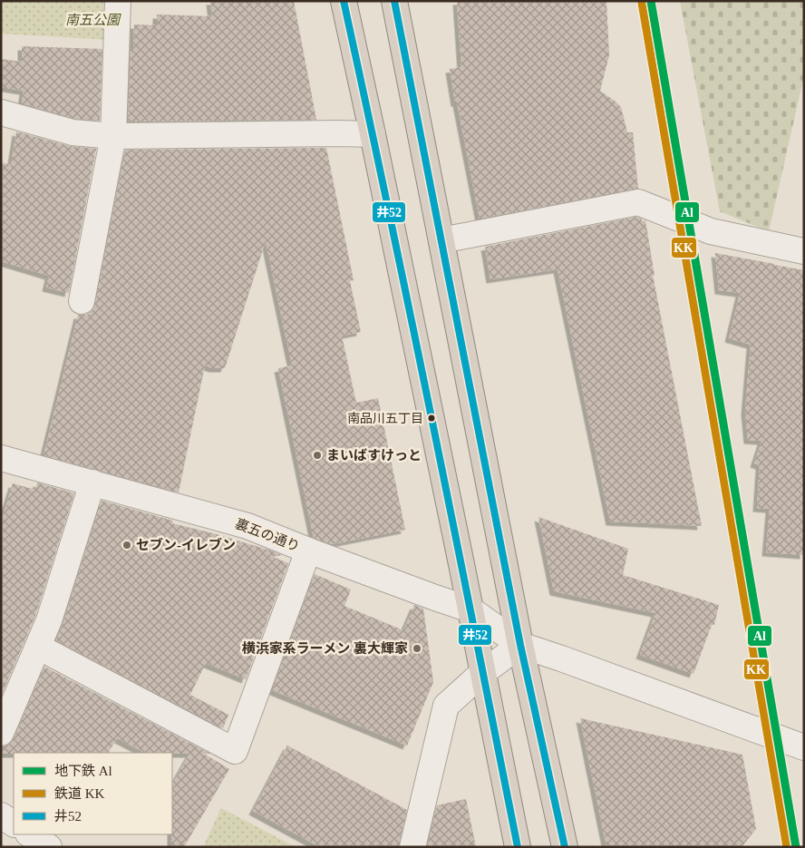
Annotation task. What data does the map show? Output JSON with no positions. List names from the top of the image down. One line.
{"streets":{"street":["裏五の通り"]},"parks":["南五公園"],"places":["南品川五丁目","まいばすけっと","セブン-イレブン","横浜家系ラーメン 裏大輝家"],"lines":["metro line Al","transit line 井52","rail line KK"],"legend":["地下鉄 Al","鉄道 KK","井52"]}
